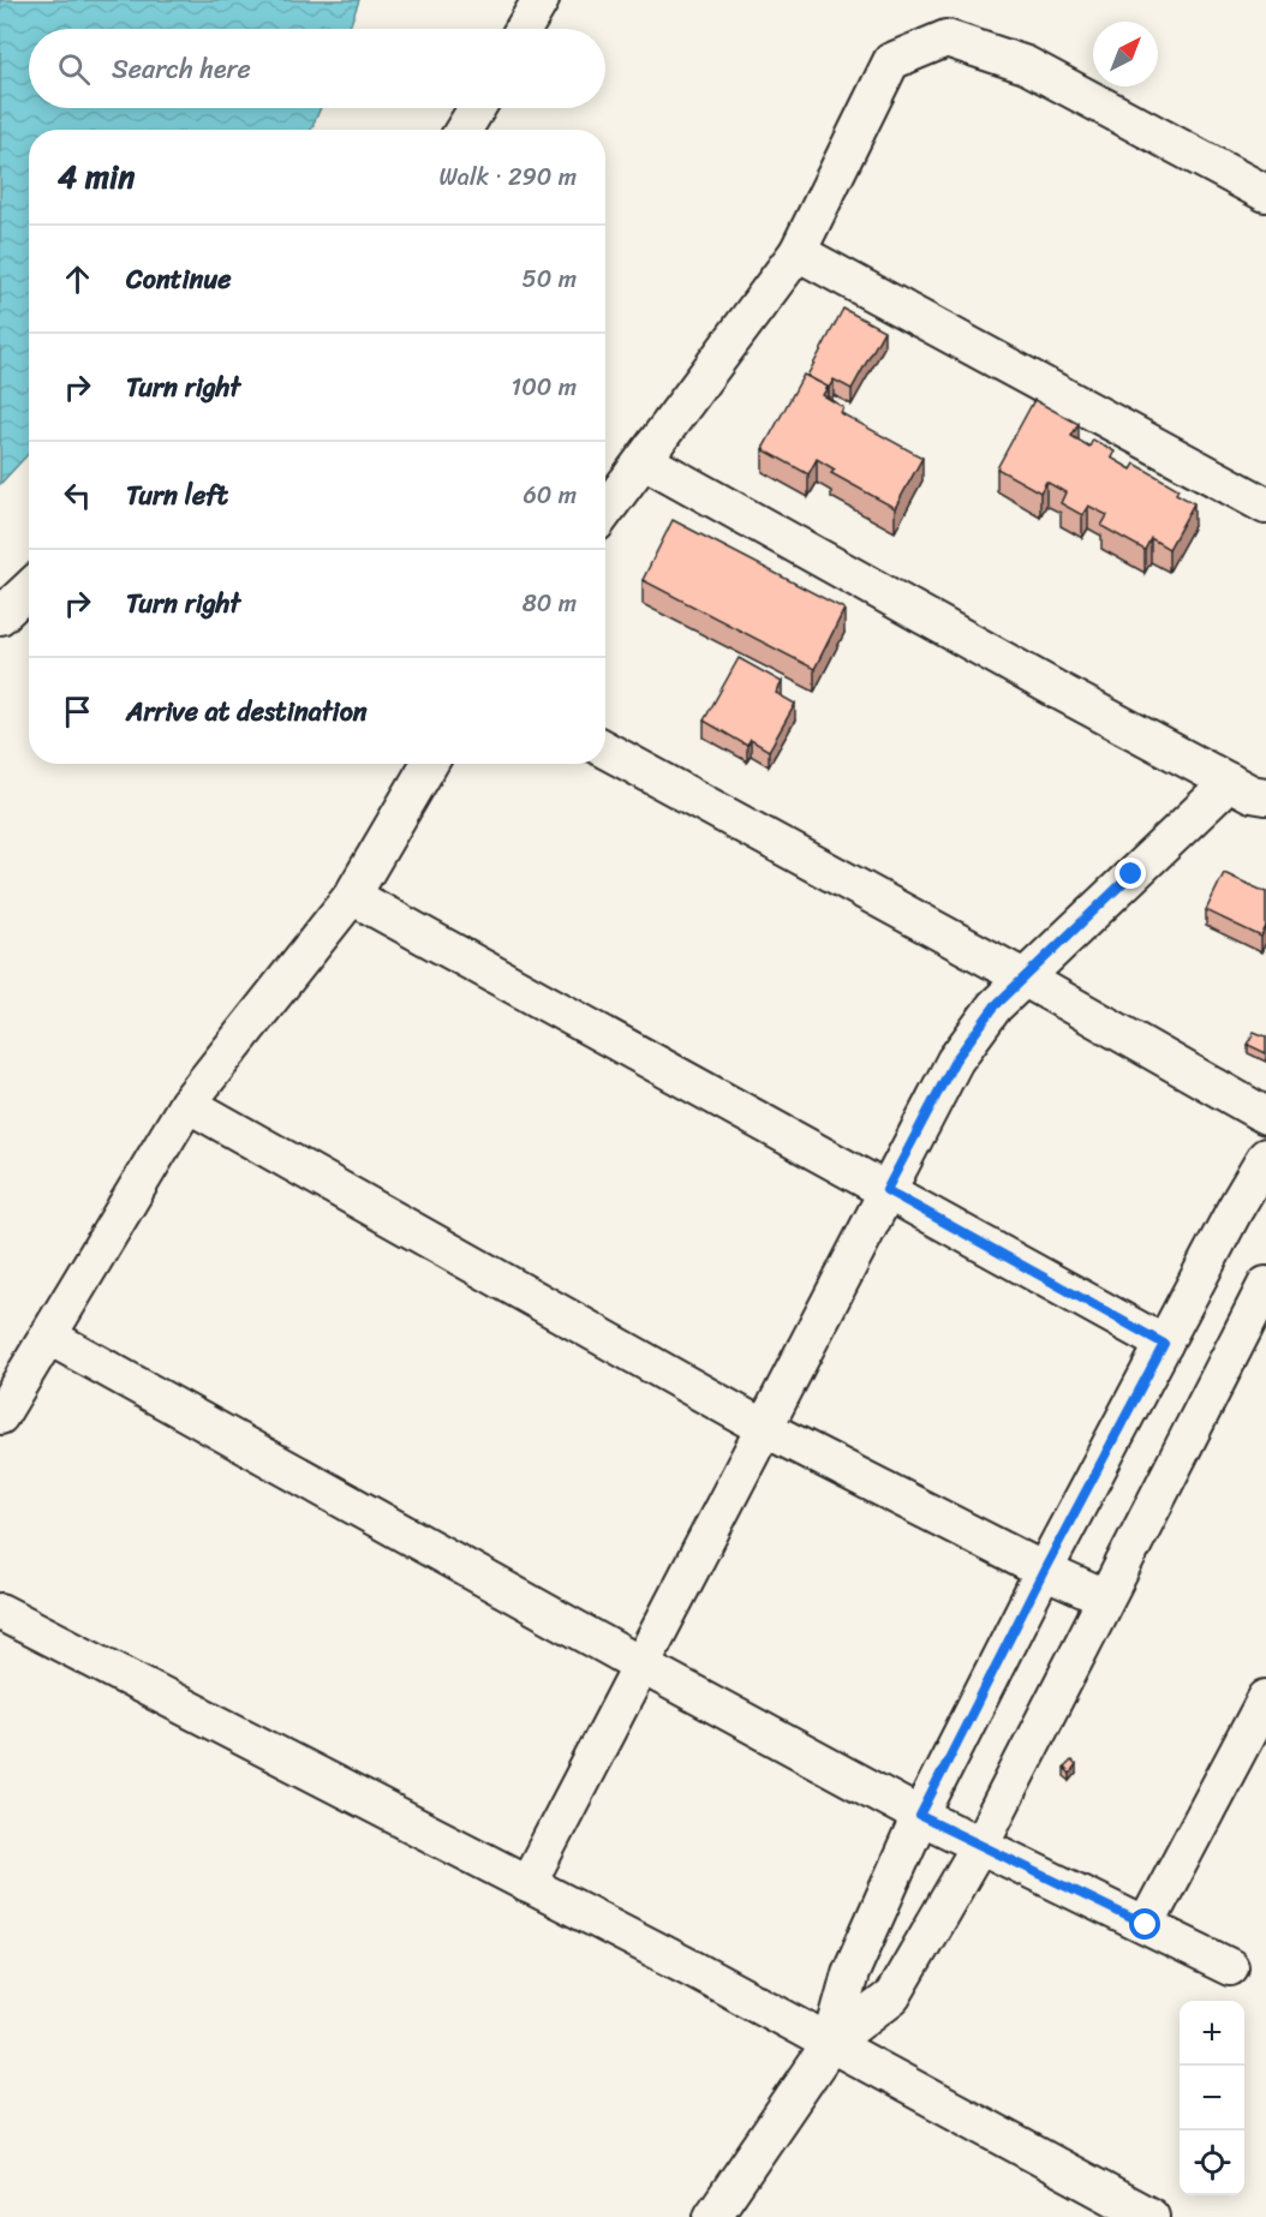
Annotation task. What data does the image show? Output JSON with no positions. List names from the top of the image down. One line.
{"north":"top right","page":{"search":"Search here","heading":["4 min","Walk · 290 m"],"list":[["Continue","50 m"],["Turn right","100 m"],["Turn left","60 m"],["Turn right","80 m"],"Arrive at destination"],"map_buttons":["+","−"]}}
